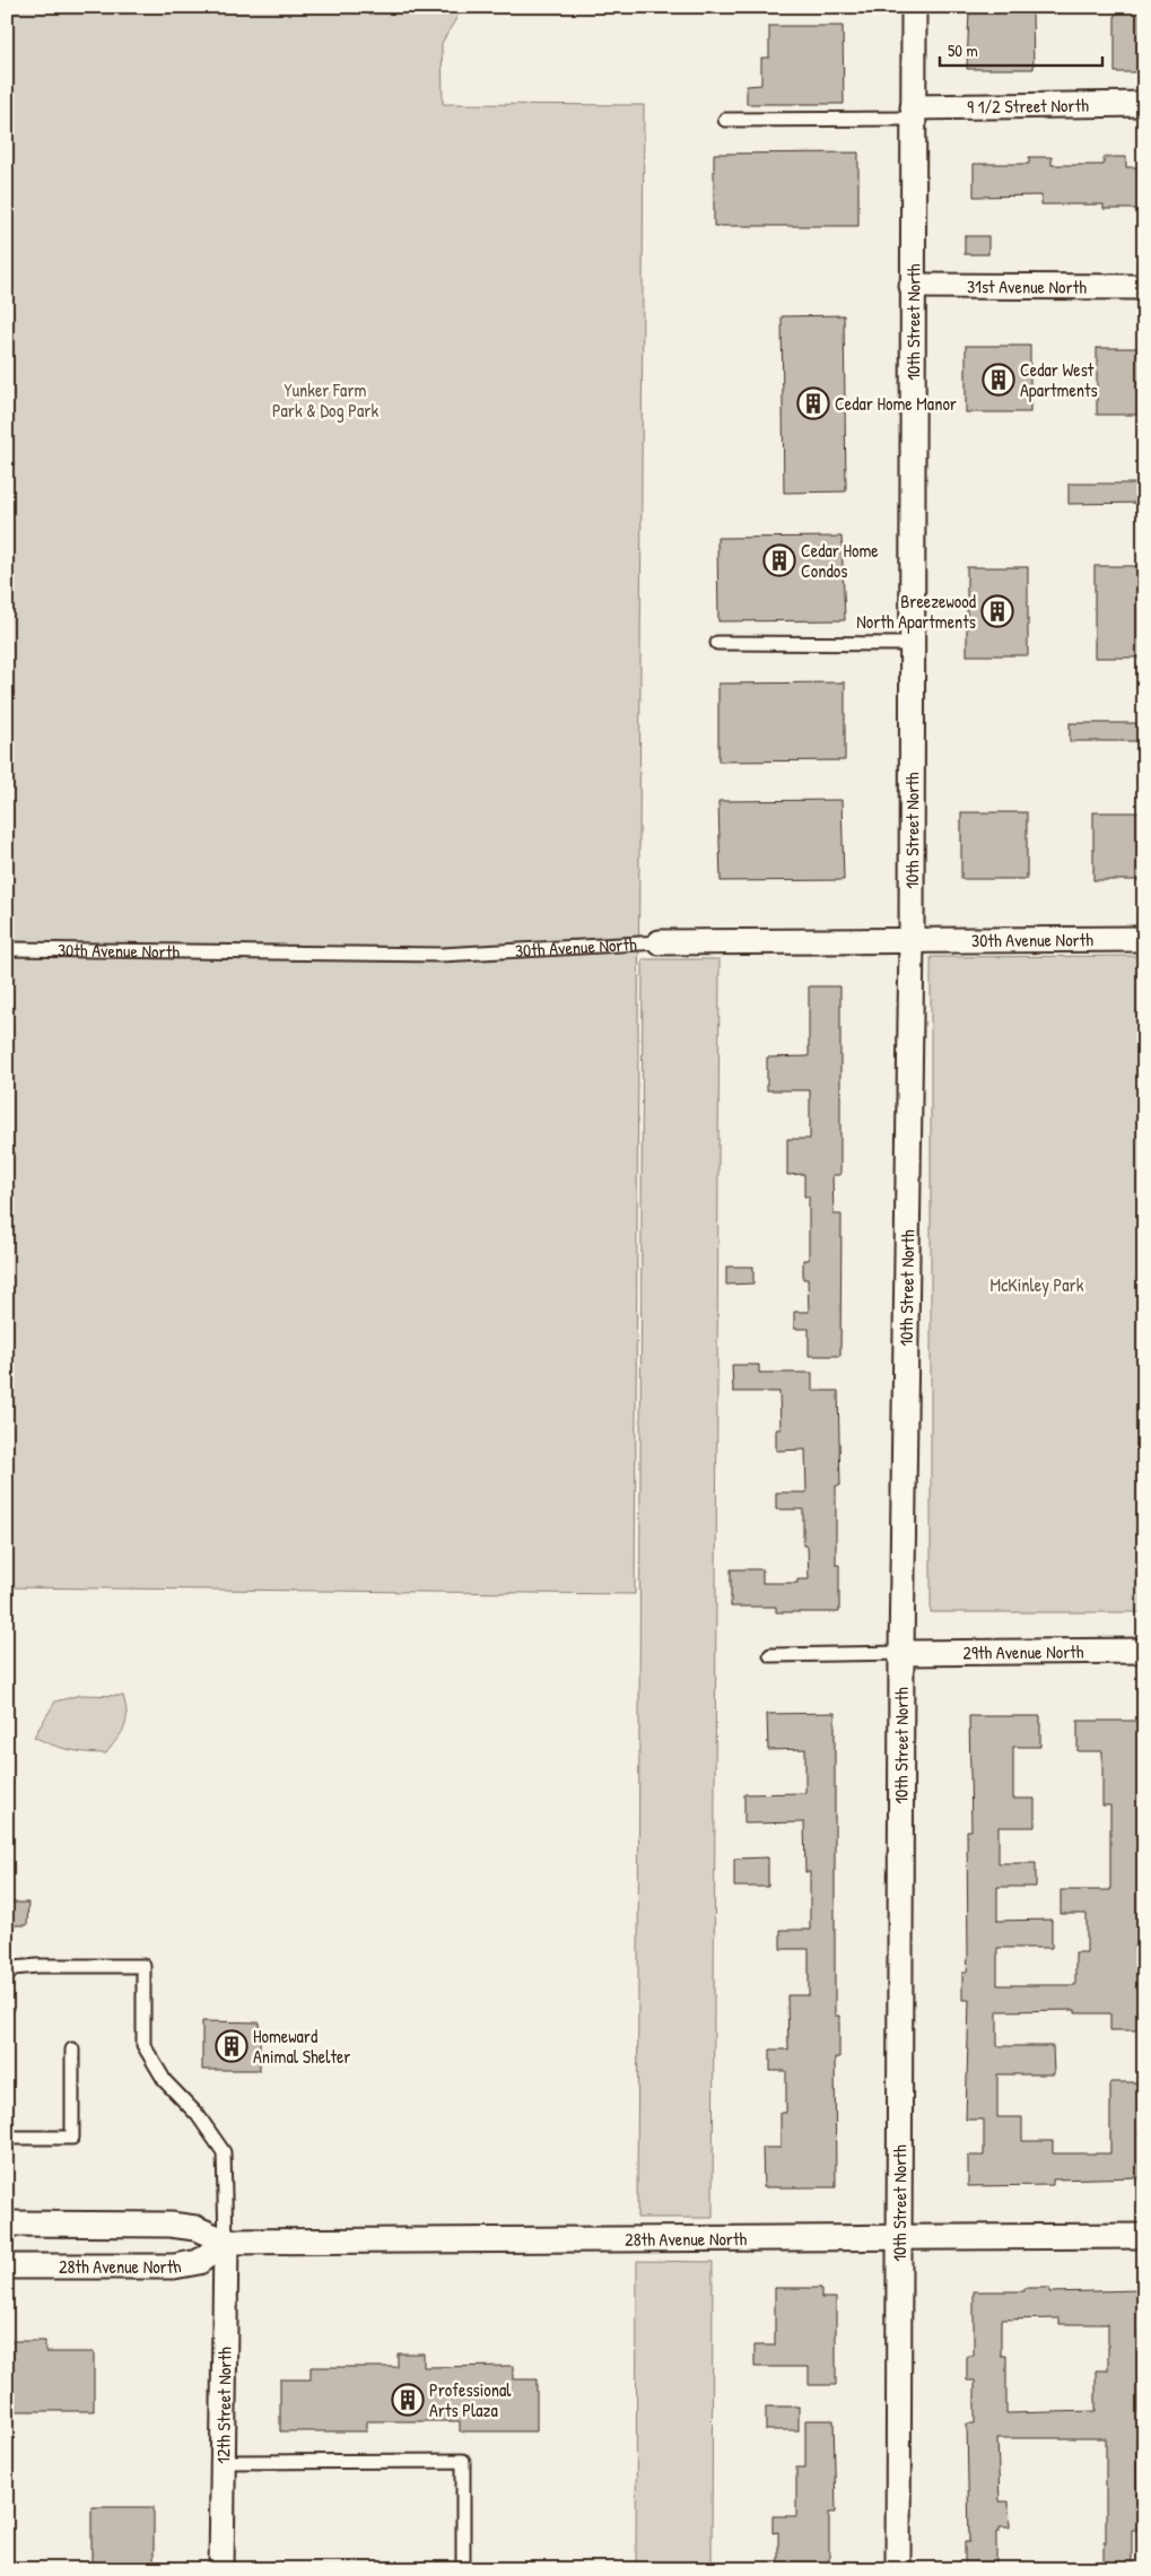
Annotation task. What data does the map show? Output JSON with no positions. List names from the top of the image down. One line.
{"streets":{"street":["9 1/2 Street North","31st Avenue North","10th Street North","30th Avenue North","29th Avenue North","28th Avenue North","12th Street North"]},"crossings":[["9 1/2 Street North","10th Street North"],["31st Avenue North","10th Street North"],["10th Street North","30th Avenue North"],["10th Street North","29th Avenue North"],["10th Street North","28th Avenue North"],["28th Avenue North","12th Street North"]],"parks":["Yunker Farm Park & Dog Park","McKinley Park"],"places":{"building":["Cedar West Apartments","Cedar Home Manor","Cedar Home Condos","Breezewood North Apartments","Homeward Animal Shelter","Professional Arts Plaza"]},"scale_bar":"50 m"}
